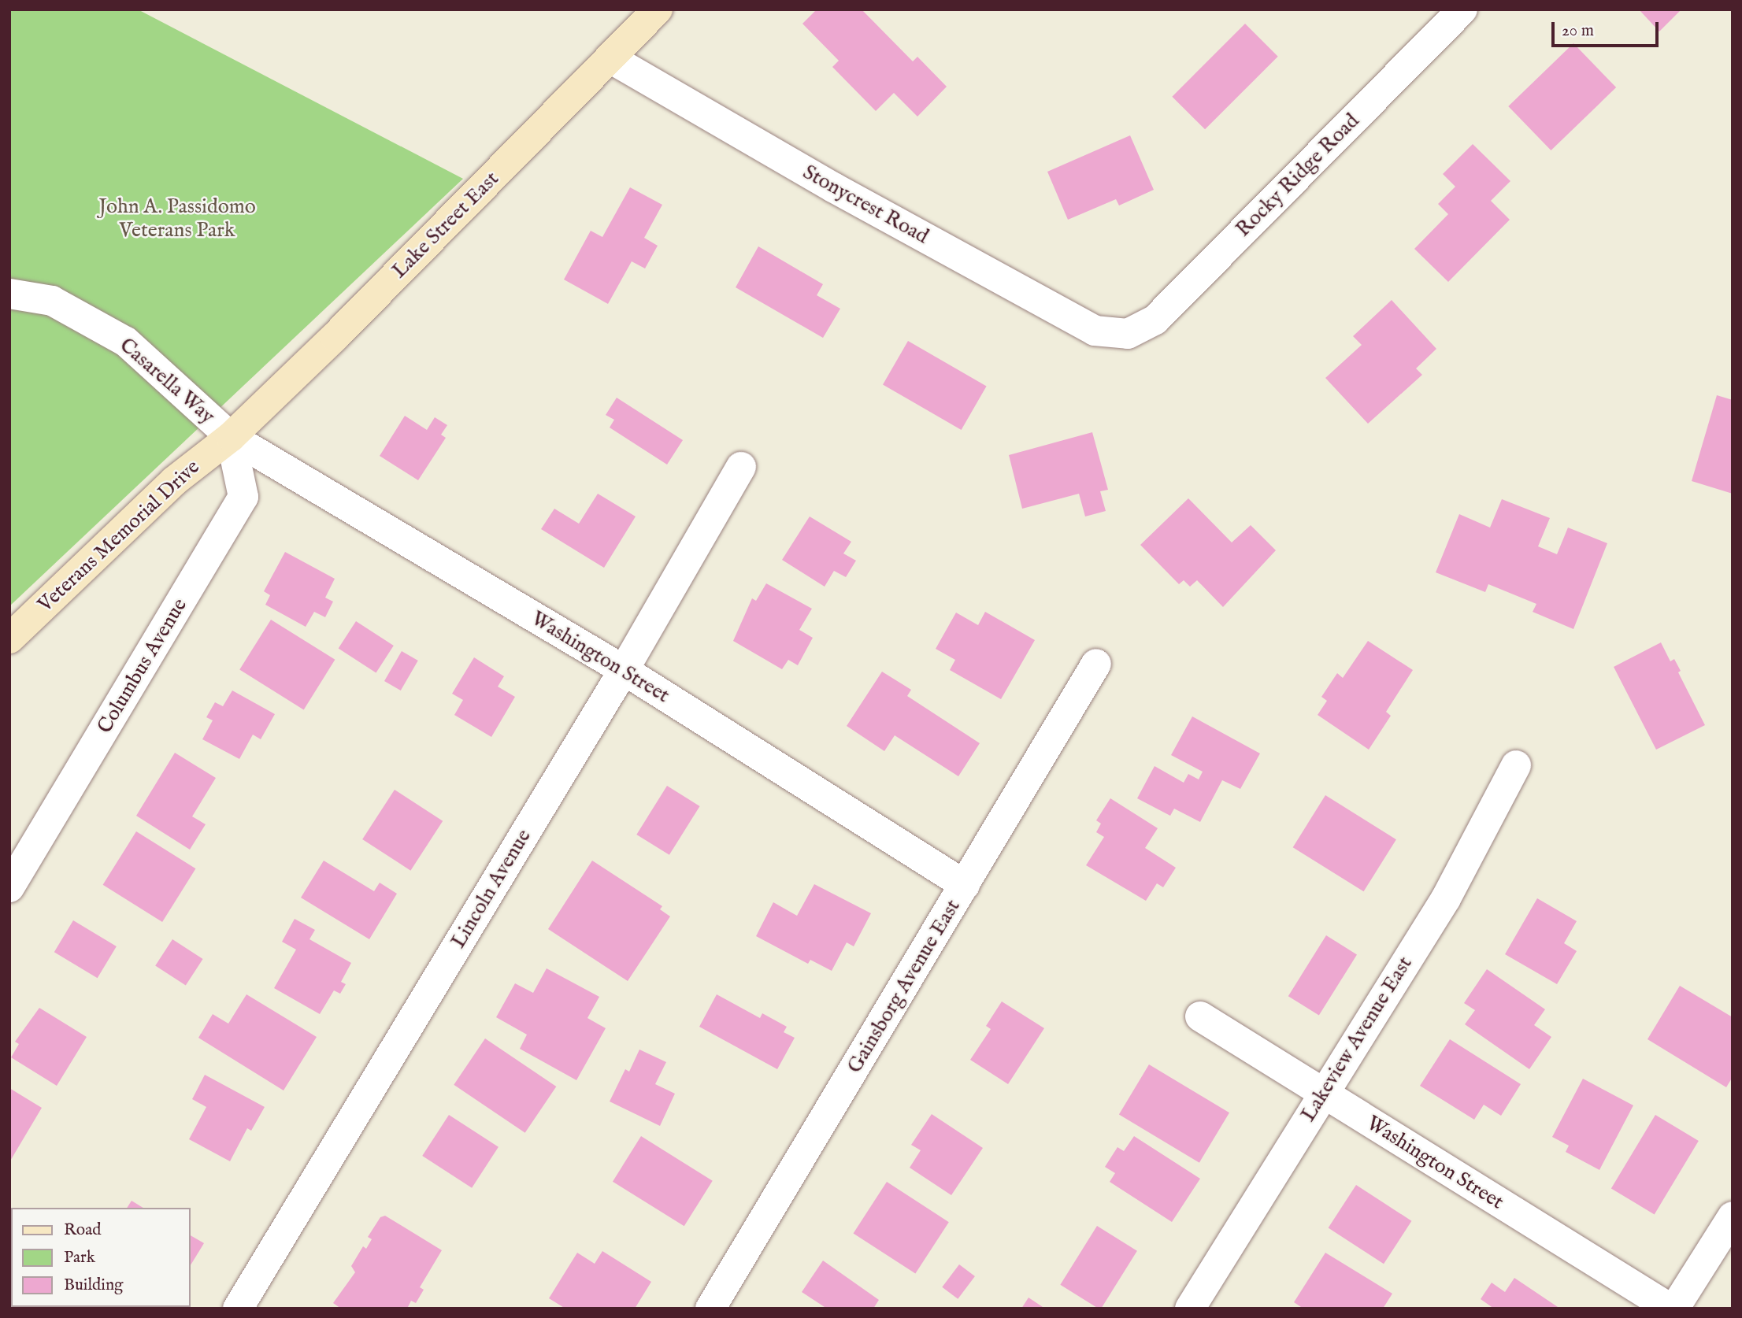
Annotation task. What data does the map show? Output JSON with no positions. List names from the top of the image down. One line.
{"streets":{"main road":["Lake Street East","Veterans Memorial Drive"],"street":["Rocky Ridge Road","Stonycrest Road","Casarella Way","Washington Street","Columbus Avenue","Lincoln Avenue","Gainsborg Avenue East","Lakeview Avenue East"]},"crossings":[["Rocky Ridge Road","Stonycrest Road"],["Stonycrest Road","Lake Street East"],["Lake Street East","Casarella Way"],["Lake Street East","Veterans Memorial Drive"],["Lake Street East","Washington Street"],["Lake Street East","Columbus Avenue"],["Casarella Way","Veterans Memorial Drive"],["Casarella Way","Washington Street"],["Casarella Way","Columbus Avenue"],["Veterans Memorial Drive","Washington Street"],["Veterans Memorial Drive","Columbus Avenue"],["Washington Street","Columbus Avenue"],["Washington Street","Lincoln Avenue"],["Washington Street","Gainsborg Avenue East"],["Washington Street","Lakeview Avenue East"]],"parks":["John A. Passidomo Veterans Park"],"legend":["Road","Park","Building"],"scale_bar":"20 m"}
